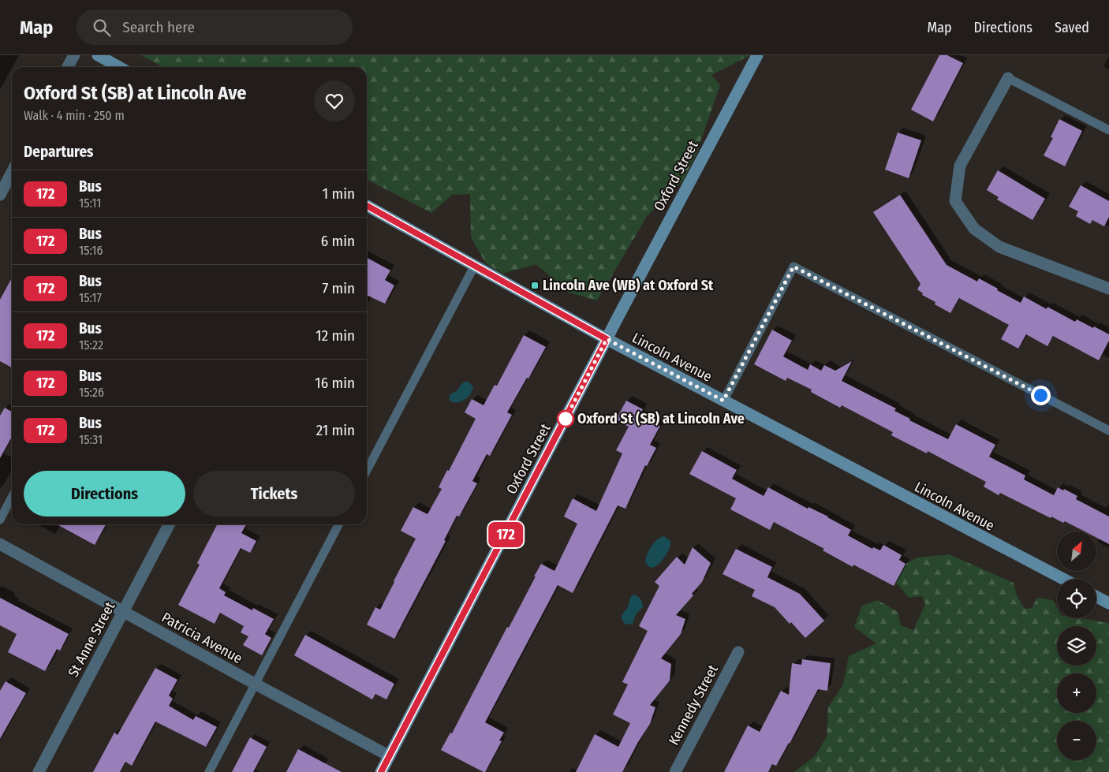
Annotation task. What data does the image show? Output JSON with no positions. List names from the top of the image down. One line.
{"streets":{"main road":["Oxford Street","Lincoln Avenue"],"street":["Patricia Avenue","St Anne Street","Kennedy Street"]},"crossings":[["Oxford Street","Lincoln Avenue"],["Oxford Street","Patricia Avenue"],["Patricia Avenue","St Anne Street"]],"places":{"transit":["Lincoln Ave (WB) at Oxford St"],"other":["Oxford St (SB) at Lincoln Ave"]},"lines":["bus line 172"],"north":"top right","page":{"header":"Map","search":"Search here","nav":["Map","Directions","Saved"],"on_map":"172","heading":[["Oxford St (SB) at Lincoln Ave","Walk · 4 min · 250 m"],"Departures"],"list":[{"mark":"172","name":"Bus","note":"15:11","value":"1 min"},{"mark":"172","name":"Bus","note":"15:16","value":"6 min"},{"mark":"172","name":"Bus","note":"15:17","value":"7 min"},{"mark":"172","name":"Bus","note":"15:22","value":"12 min"},{"mark":"172","name":"Bus","note":"15:26","value":"16 min"},{"mark":"172","name":"Bus","note":"15:31","value":"21 min"}],"buttons":["Directions","Tickets"],"map_buttons":["+","−"]}}
